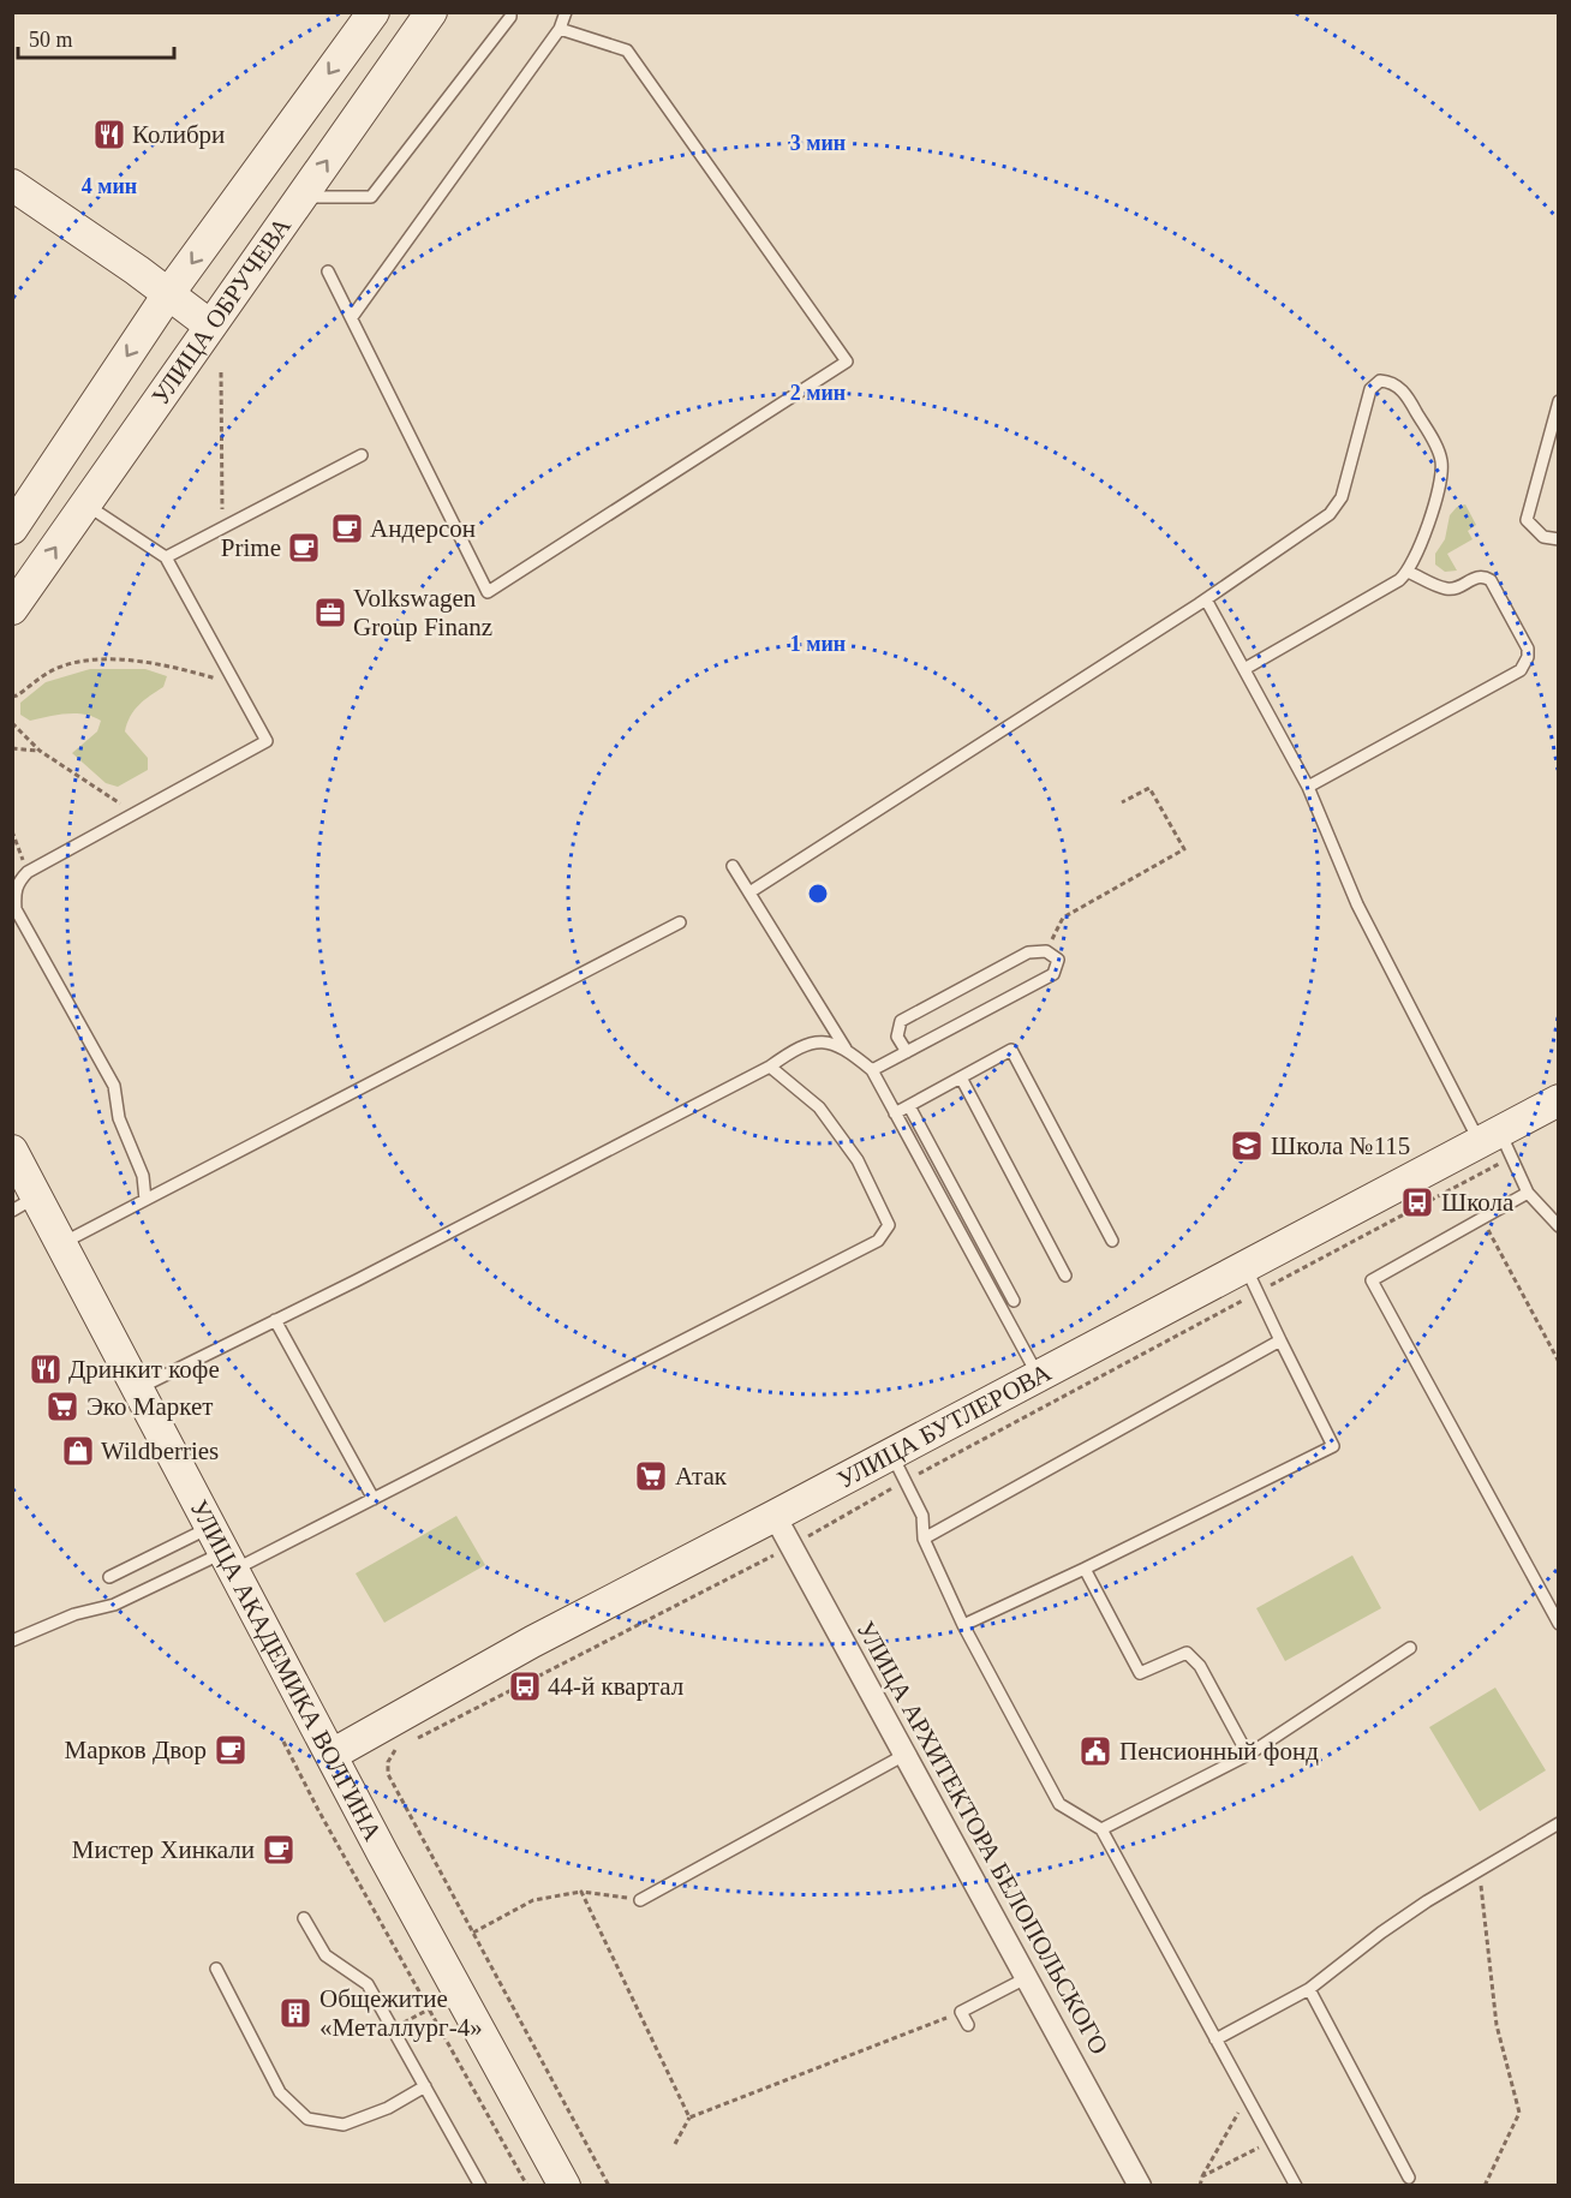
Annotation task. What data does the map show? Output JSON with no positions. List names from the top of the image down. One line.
{"streets":{"street":["УЛИЦА ОБРУЧЕВА","УЛИЦА БУТЛЕРОВА","УЛИЦА АКАДЕМИКА ВОЛГИНА","УЛИЦА АРХИТЕКТОРА БЕЛОПОЛЬСКОГО"]},"crossings":[["УЛИЦА БУТЛЕРОВА","УЛИЦА АКАДЕМИКА ВОЛГИНА"],["УЛИЦА БУТЛЕРОВА","УЛИЦА АРХИТЕКТОРА БЕЛОПОЛЬСКОГО"]],"places":{"restaurant":["Колибри","Дринкит кофе"],"cafe":["Андерсон","Prime","Марков Двор","Мистер Хинкали"],"office":["Volkswagen Group Finanz"],"school or university":["Школа №115"],"bus stop":["Школа","44-й квартал"],"supermarket":["Эко Маркет","Атак"],"shop":["Wildberries"],"public building":["Пенсионный фонд"],"building":["Общежитие «Металлург-4»"]},"scale_bar":"50 m","rings":["3 мин","4 мин","2 мин","1 мин"]}
